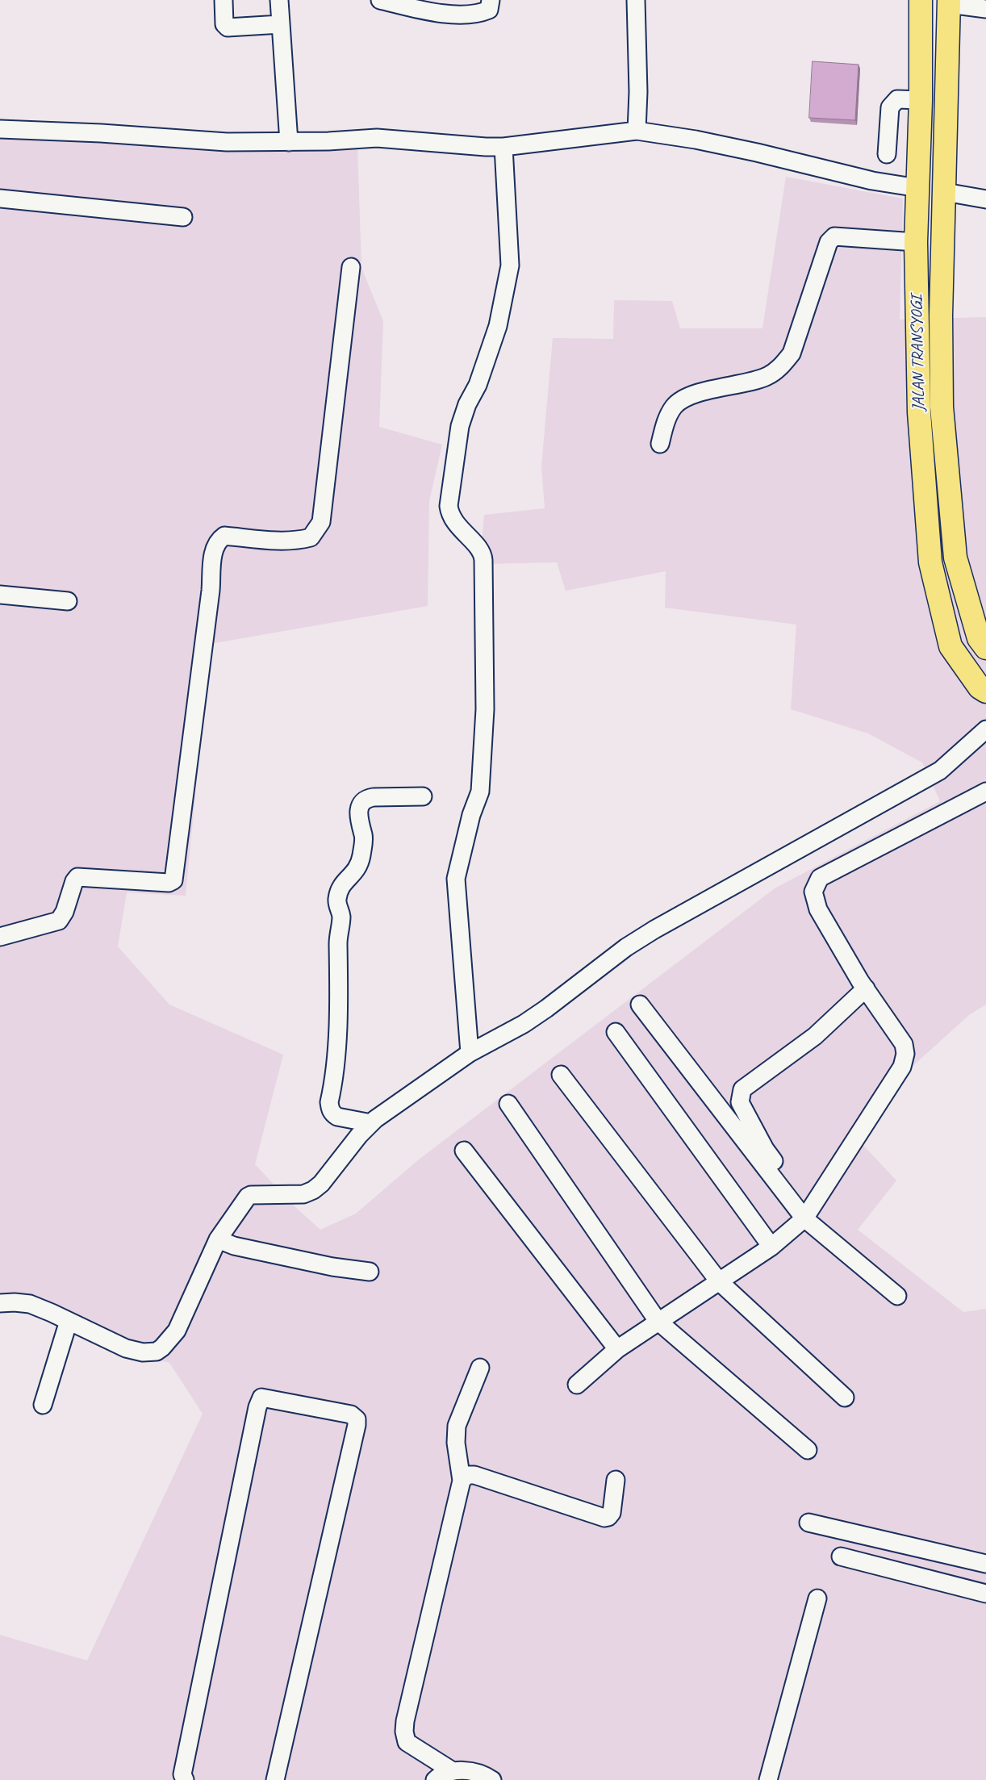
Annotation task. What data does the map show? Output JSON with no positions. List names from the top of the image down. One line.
{"streets":{"highway":["JALAN TRANSYOGI"]}}
